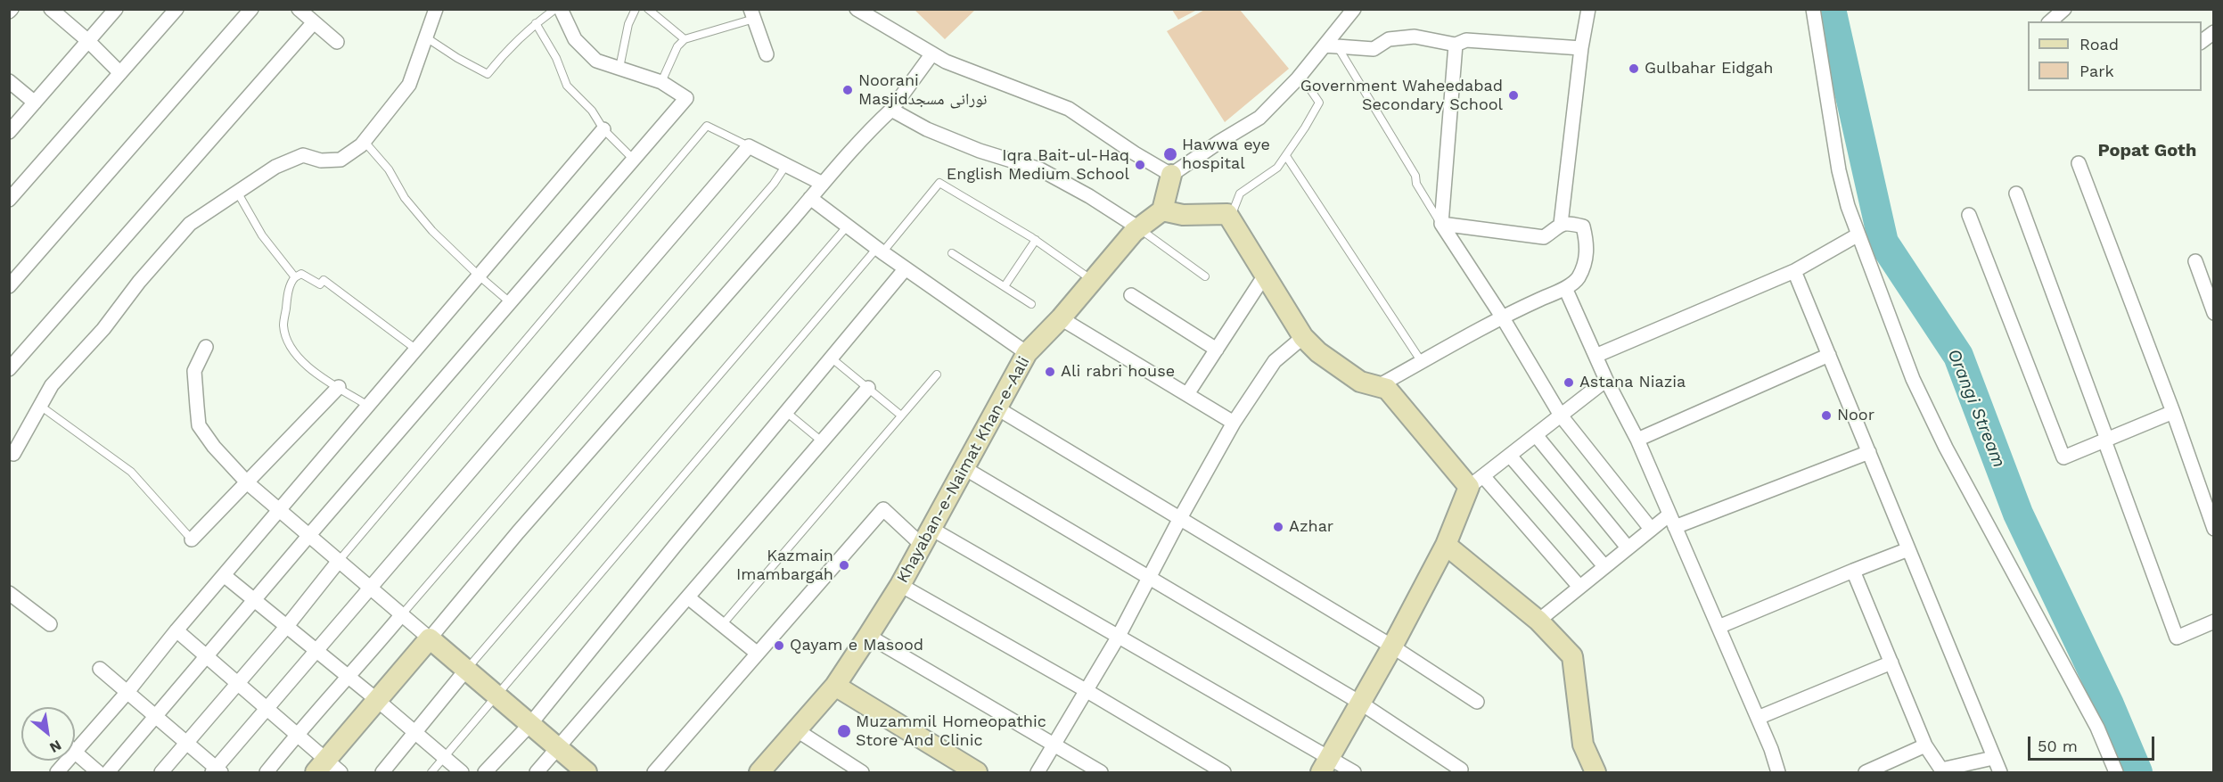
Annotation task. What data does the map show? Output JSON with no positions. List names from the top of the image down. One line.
{"streets":{"street":["Khayaban-e-Naimat Khan-e-Aali"]},"districts":["Popat Goth"],"water":["Orangi Stream"],"places":["Gulbahar Eidgah","Noorani Masjidنورانی مسجد","Government Waheedabad Secondary School","Hawwa eye hospital","Iqra Bait-ul-Haq English Medium School","Ali rabri house","Astana Niazia","Noor","Azhar","Kazmain Imambargah","Qayam e Masood","Muzammil Homeopathic Store And Clinic"],"legend":["Road","Park"],"scale_bar":"50 m","north":"bottom right"}
